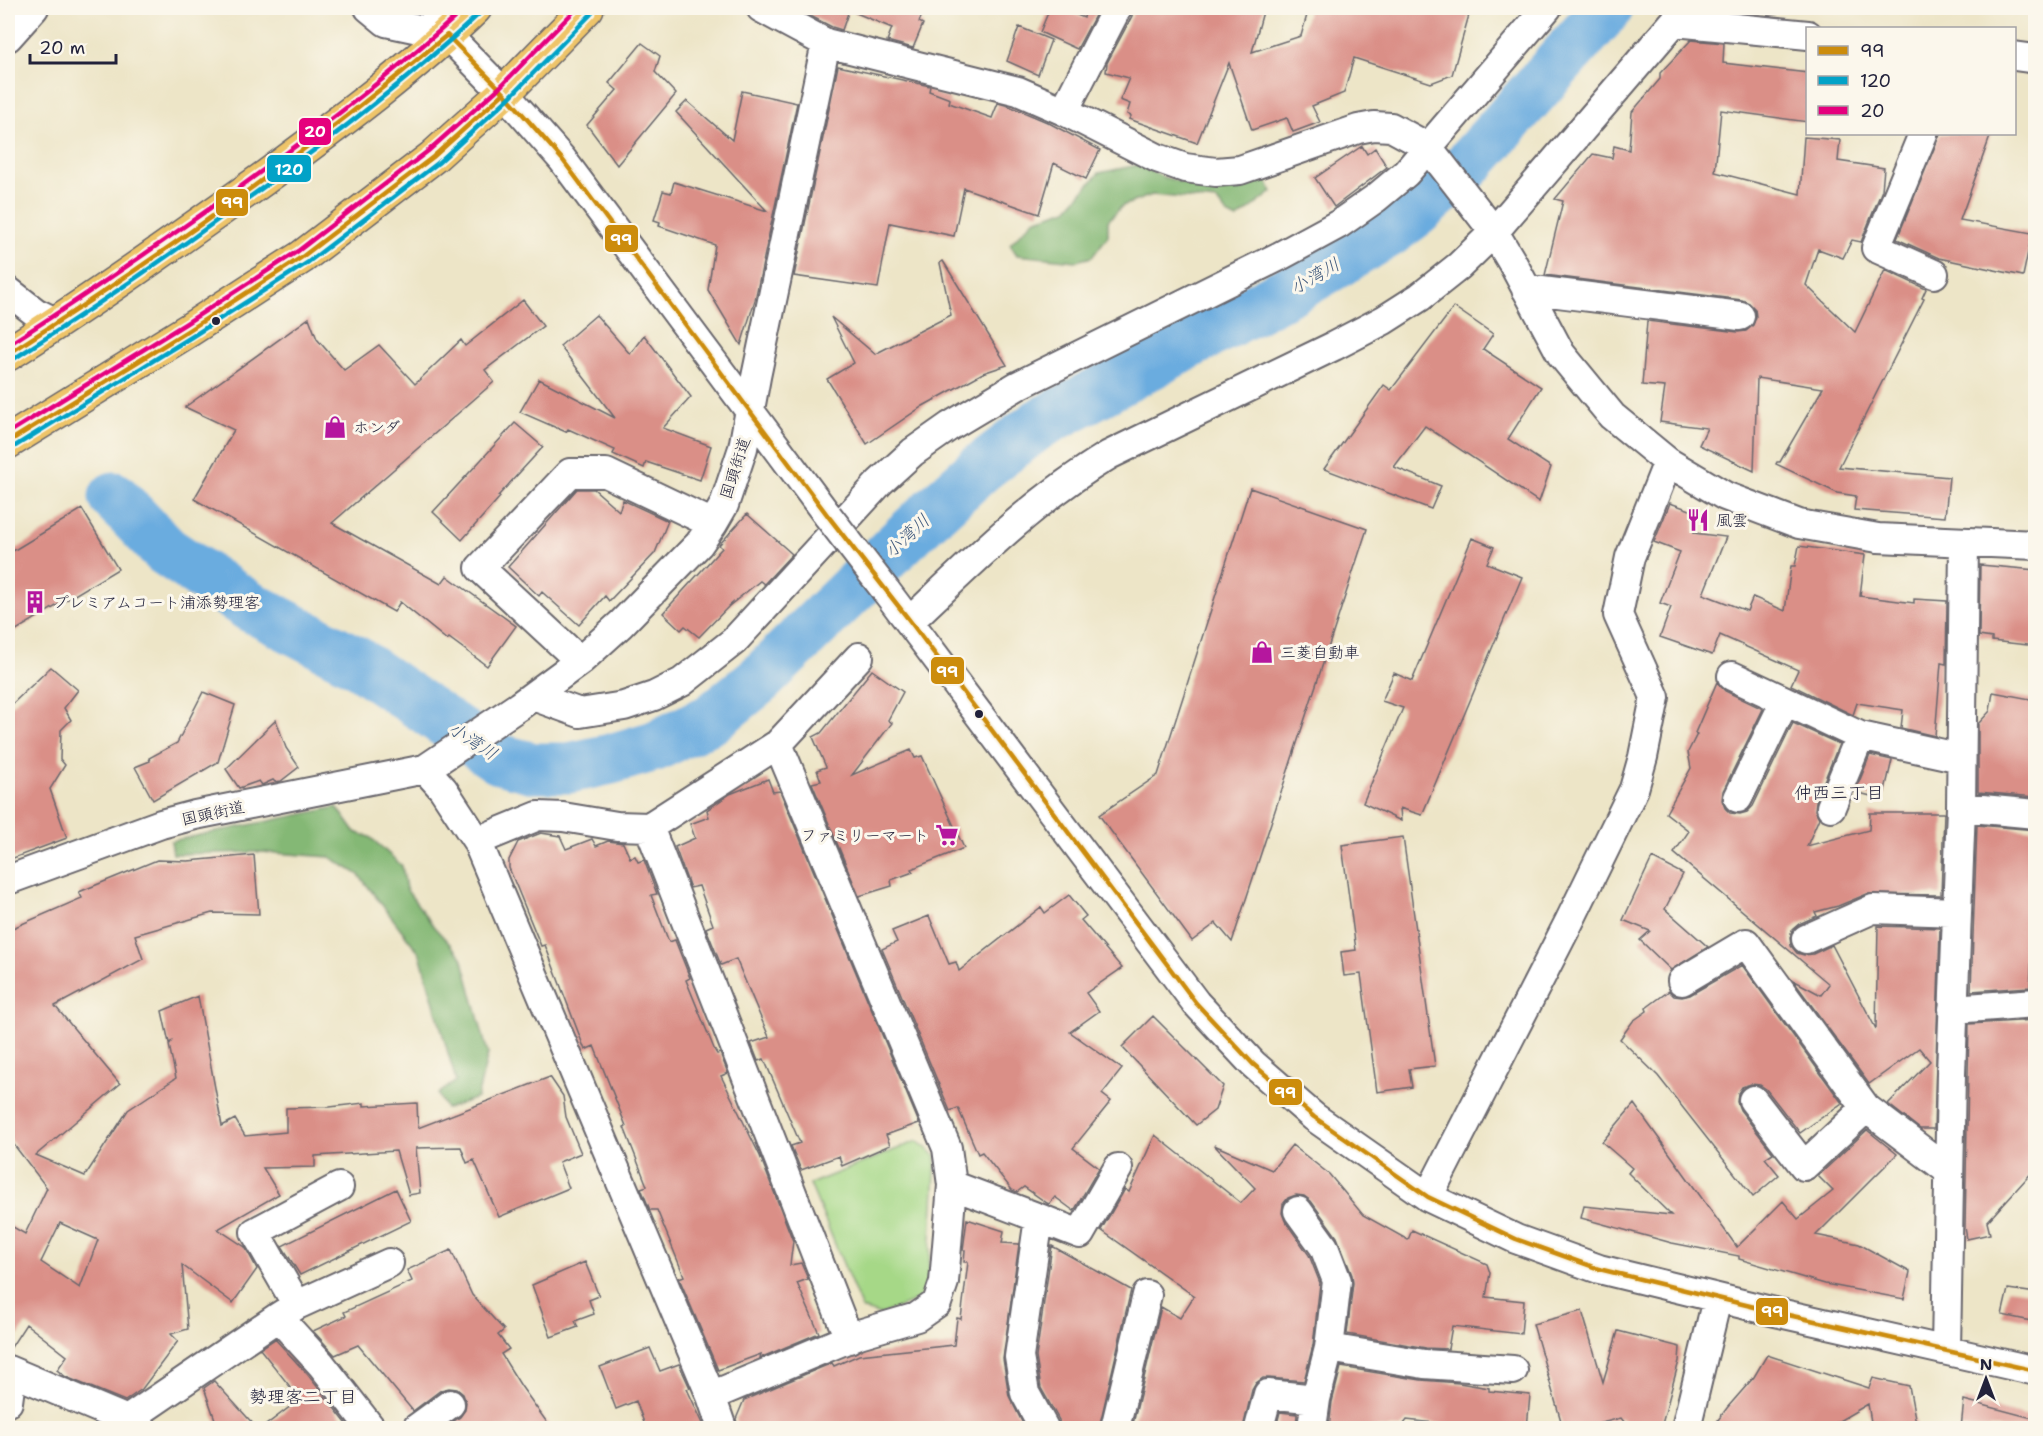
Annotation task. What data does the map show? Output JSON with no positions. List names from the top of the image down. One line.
{"streets":{"street":["国頭街道"]},"districts":["仲西三丁目","勢理客二丁目"],"water":["小湾川"],"places":{"shop":["ホンダ","三菱自動車"],"restaurant":["風雲"],"building":["プレミアムコート浦添勢理客"],"supermarket":["ファミリーマート"]},"lines":["transit line 20","transit line 120","transit line 99"],"legend":["99","120","20"],"scale_bar":"20 m","north":"top"}
